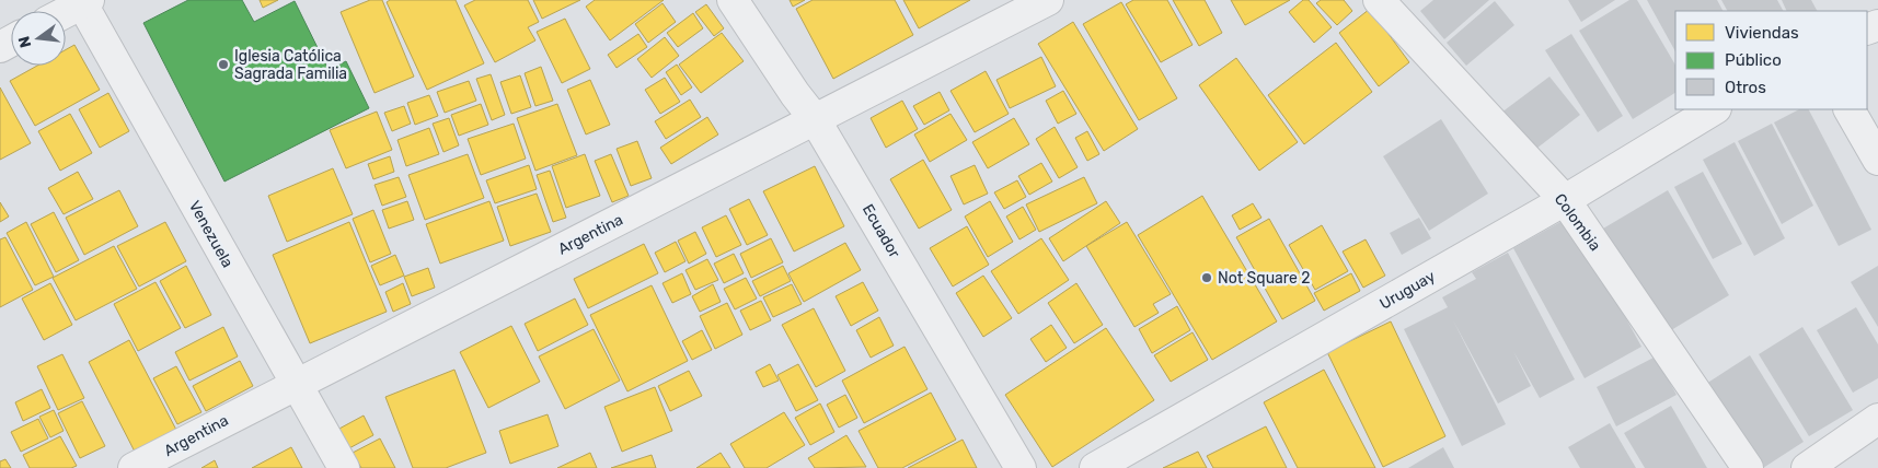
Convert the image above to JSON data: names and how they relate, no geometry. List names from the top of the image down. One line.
{"streets":{"street":["Colombia","Ecuador","Venezuela","Argentina","Uruguay"]},"crossings":[["Colombia","Uruguay"],["Ecuador","Argentina"],["Venezuela","Argentina"]],"places":["Iglesia Católica Sagrada Familia","Not Square 2"],"legend":["Viviendas","Público","Otros"],"north":"left"}
